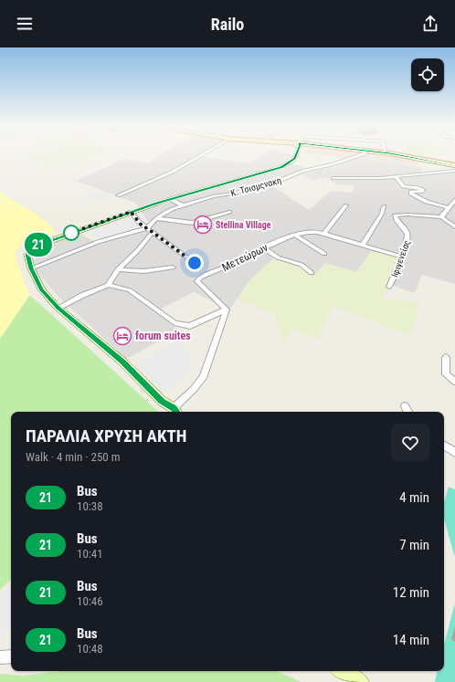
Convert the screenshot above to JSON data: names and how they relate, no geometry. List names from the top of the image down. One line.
{"streets":{"street":["Κ. Τσισμςνακη","Μετεώρων","Ιφιγενείας"]},"crossings":[["Μετεώρων","Ιφιγενείας"]],"places":{"hotel":["Stellina Village","forum suites"]},"lines":["bus line 21"],"page":{"header":"Railo","on_map":"21","heading":["ΠΑΡΑΛΙΑ ΧΡΥΣΗ ΑΚΤΗ","Walk · 4 min · 250 m"],"list":[{"mark":"21","name":"Bus","note":"10:38","value":"4 min"},{"mark":"21","name":"Bus","note":"10:41","value":"7 min"},{"mark":"21","name":"Bus","note":"10:46","value":"12 min"},{"mark":"21","name":"Bus","note":"10:48","value":"14 min"}]}}
